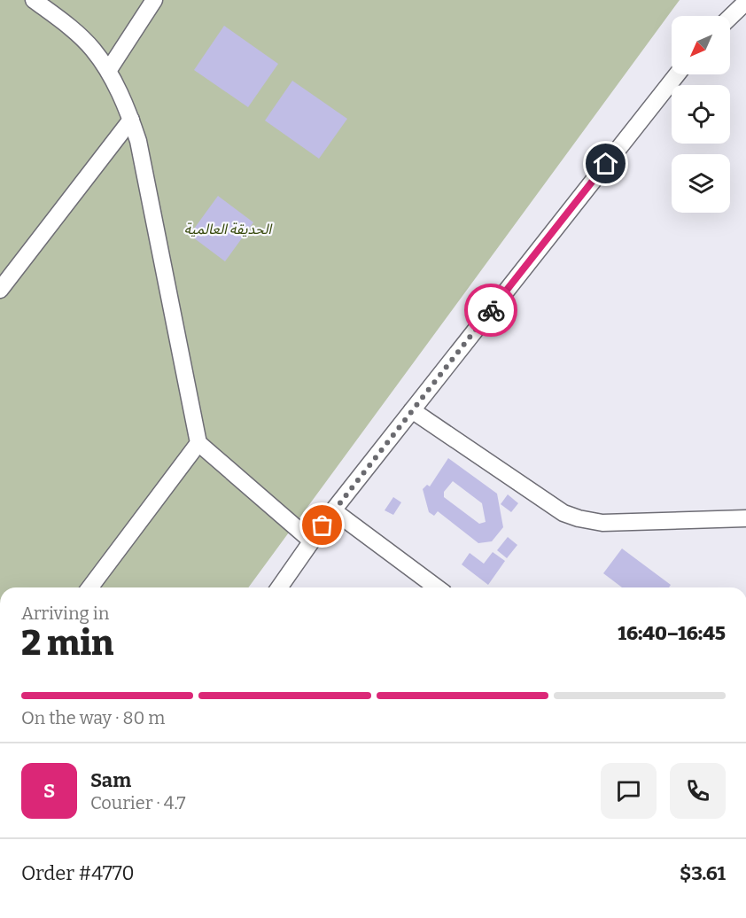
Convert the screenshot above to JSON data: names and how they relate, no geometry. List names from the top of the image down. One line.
{"parks":["الحديقة العالمية"],"north":"bottom left","page":{"heading":["2 min","Arriving in","16:40–16:45"],"panel":["Sam","Courier · 4.7","Order #4770","$3.61"],"bar":"On the way · 80 m","round":"S"}}
